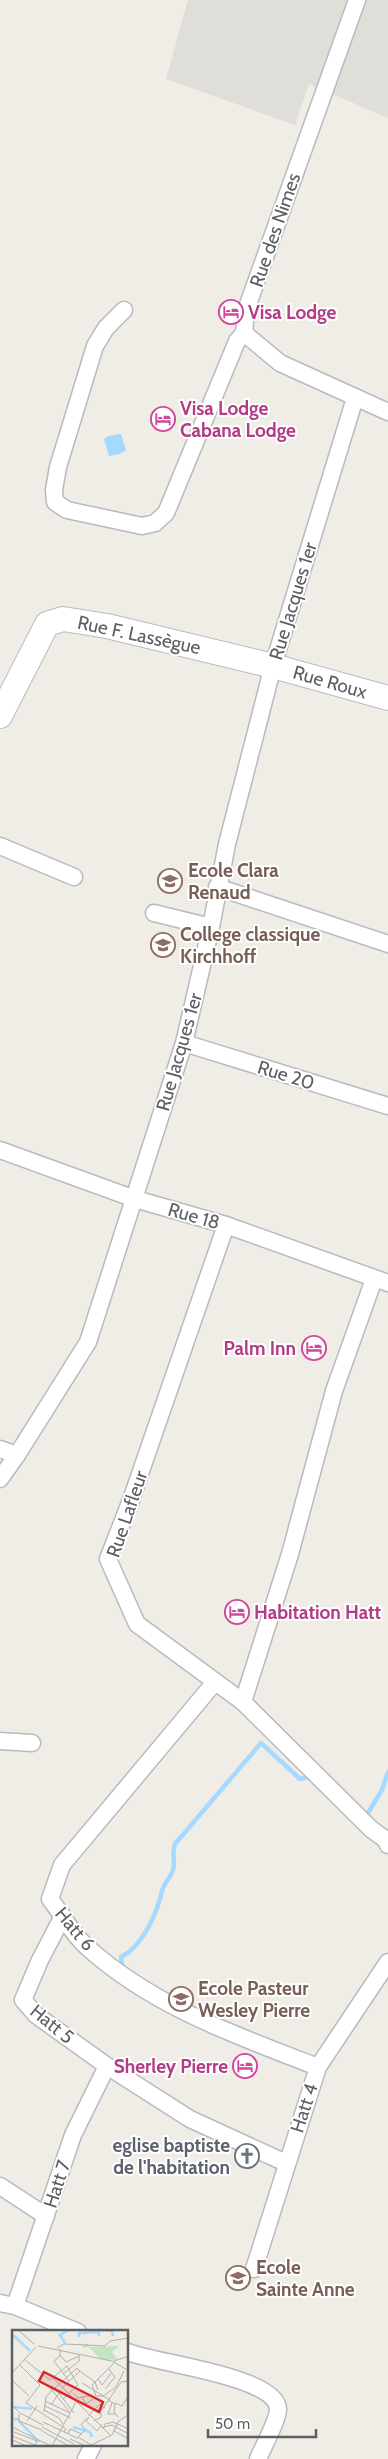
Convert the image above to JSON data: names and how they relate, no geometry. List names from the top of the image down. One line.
{"streets":{"street":["Rue des Nimes","Rue Jacques 1er","Rue F. Lassègue","Rue Roux","Rue 20","Rue 18","Rue Lafleur","Hatt 6","Hatt 5","Hatt 4","Hatt 7"]},"crossings":[["Rue Jacques 1er","Rue F. Lassègue"],["Rue Jacques 1er","Rue Roux"],["Rue Jacques 1er","Rue 20"],["Rue Jacques 1er","Rue 18"],["Rue F. Lassègue","Rue Roux"],["Rue 18","Rue Lafleur"],["Rue Lafleur","Hatt 6"],["Hatt 6","Hatt 5"],["Hatt 6","Hatt 4"],["Hatt 5","Hatt 7"]],"places":{"hotel":["Visa Lodge","Visa Lodge Cabana Lodge","Palm Inn","Habitation Hatt","Sherley Pierre"],"school or university":["Ecole Clara Renaud","College classique Kirchhoff","Ecole Pasteur Wesley Pierre","Ecole Sainte Anne"],"church":["eglise baptiste de l'habitation"]},"scale_bar":"50 m"}
